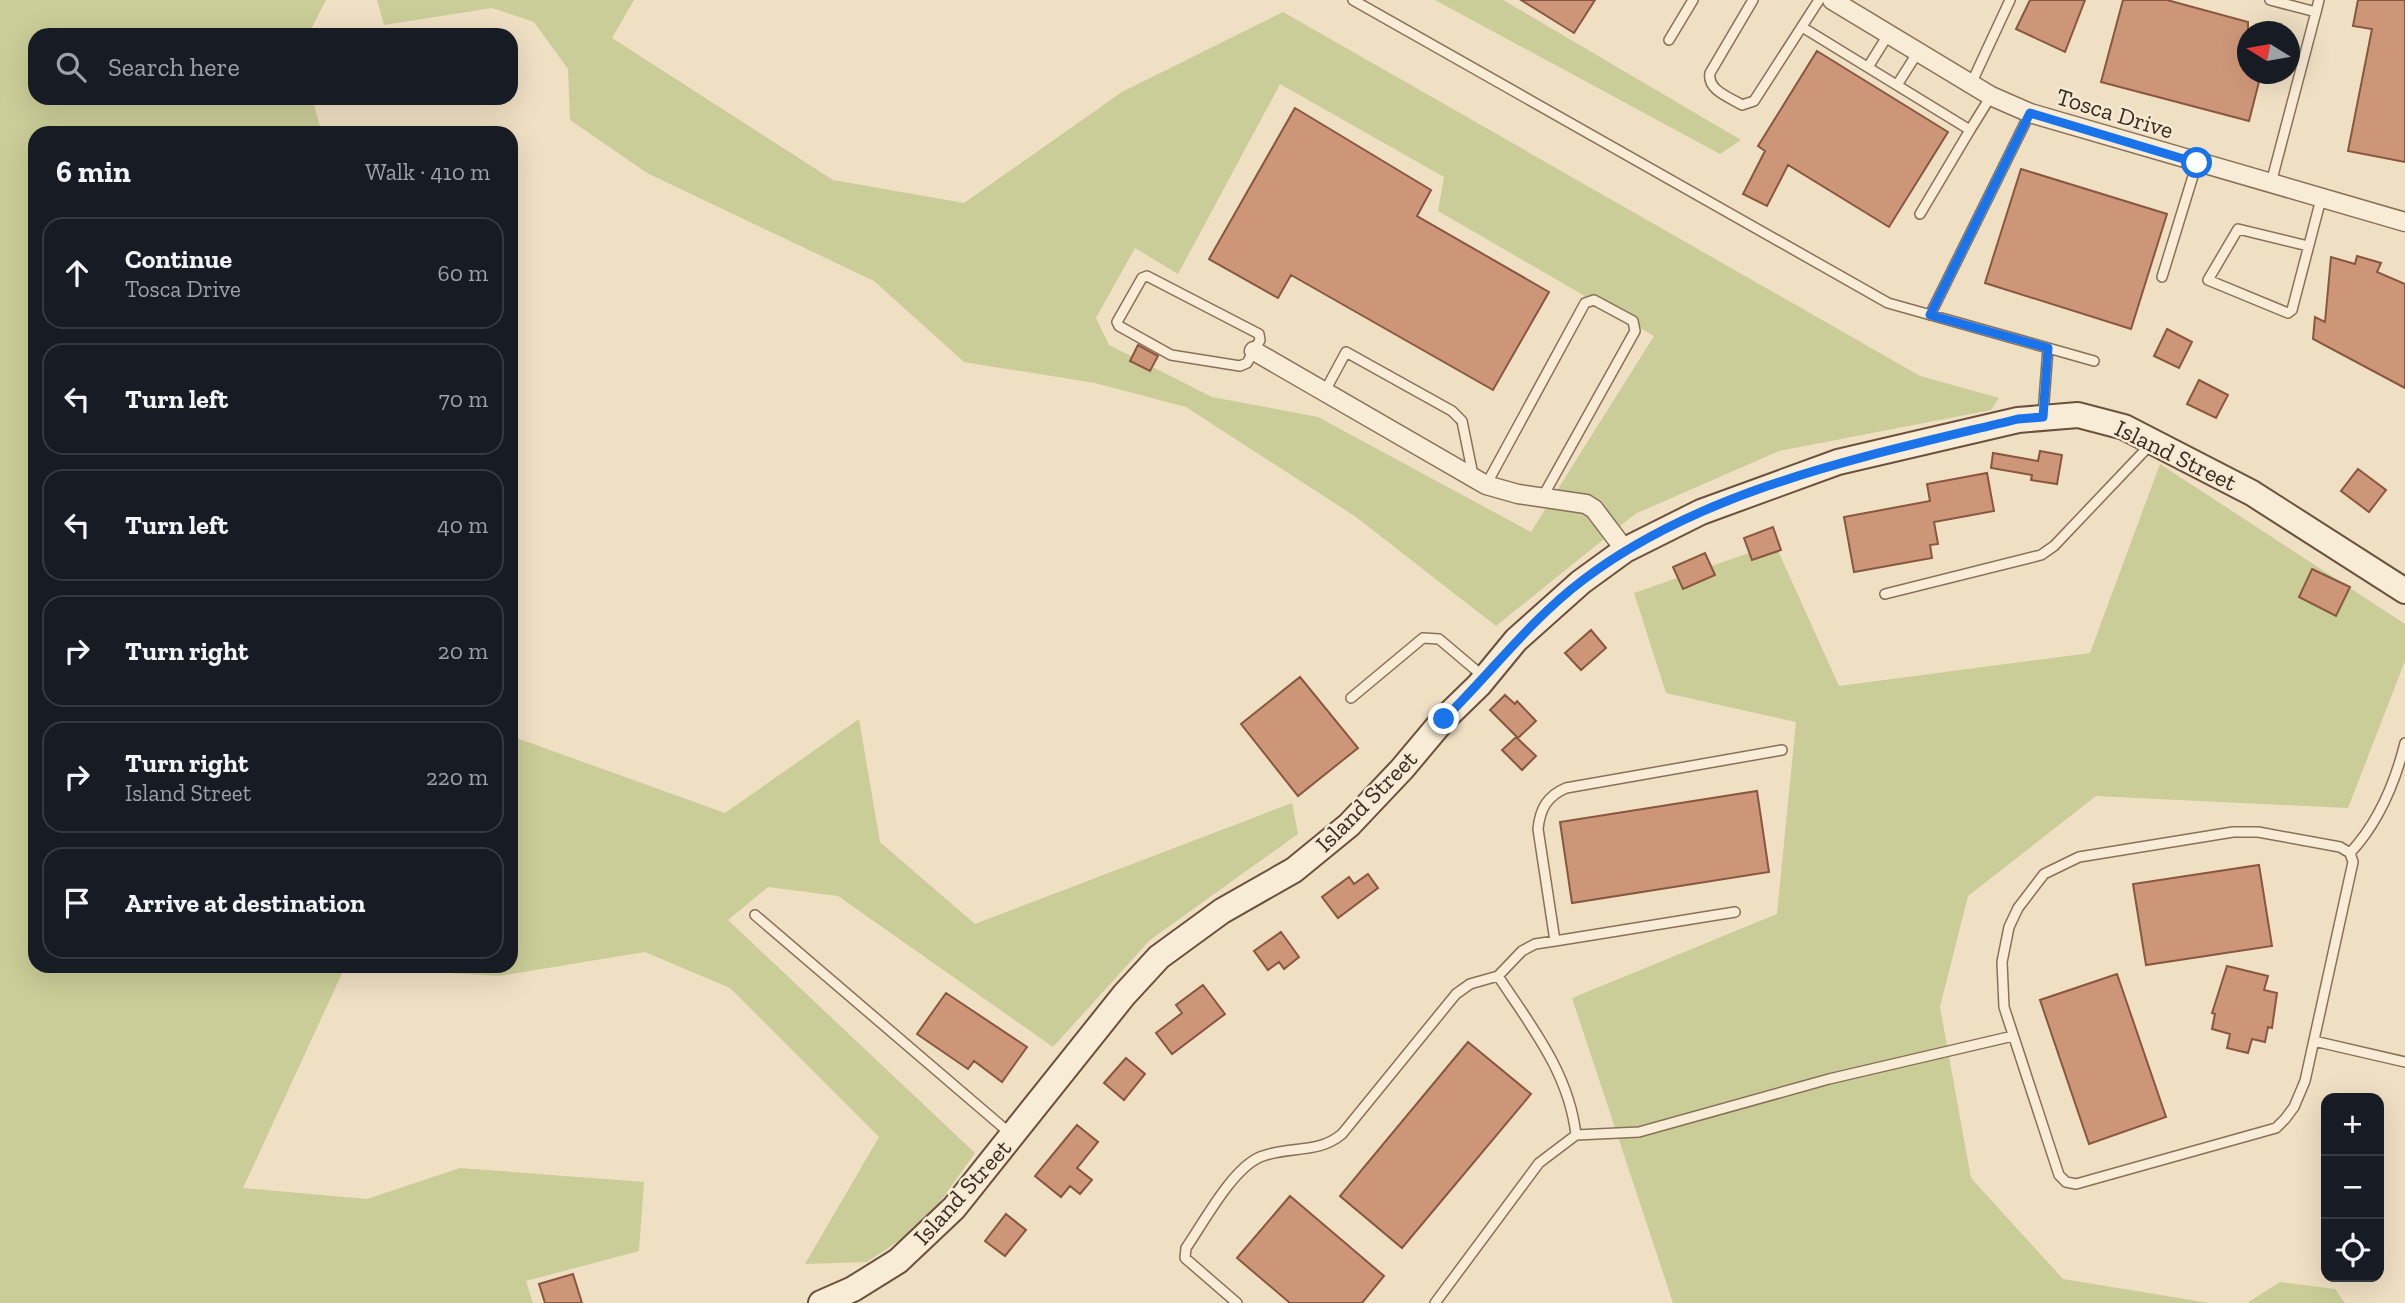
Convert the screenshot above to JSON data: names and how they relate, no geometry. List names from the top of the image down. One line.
{"streets":{"street":["Tosca Drive","Island Street"]},"north":"left","page":{"search":"Search here","heading":["6 min","Walk · 410 m"],"list":[["Continue","Tosca Drive","60 m"],["Turn left","70 m"],["Turn left","40 m"],["Turn right","20 m"],["Turn right","Island Street","220 m"],"Arrive at destination"],"map_buttons":["+","−"]}}
